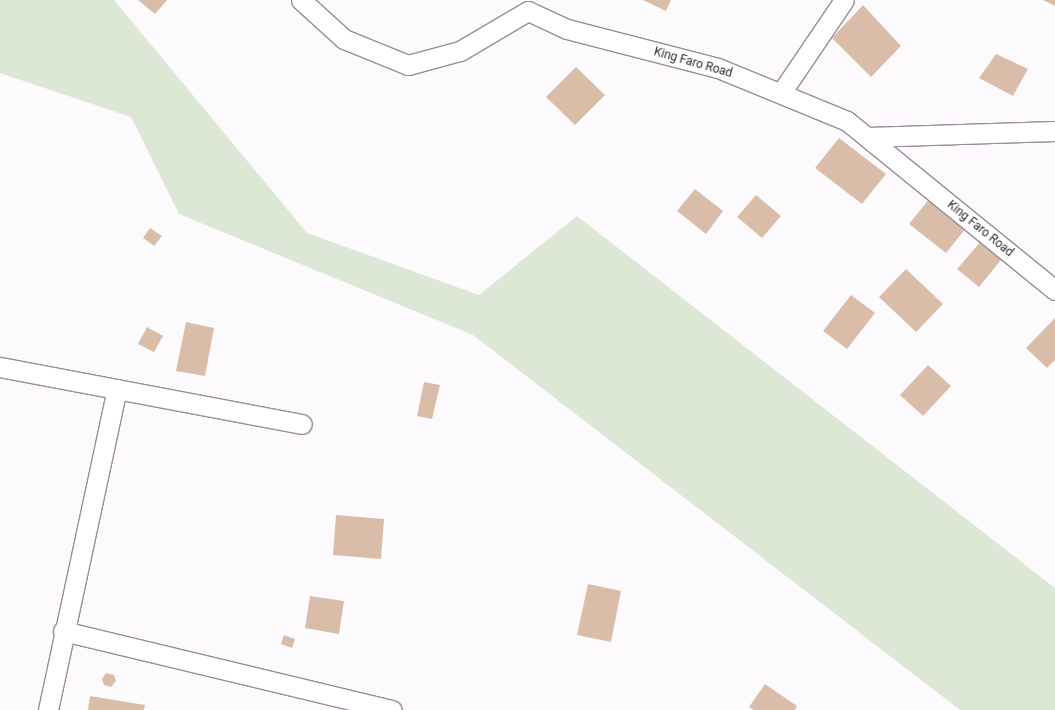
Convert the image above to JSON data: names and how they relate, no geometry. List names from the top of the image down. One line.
{"streets":{"street":["King Faro Road"]}}
